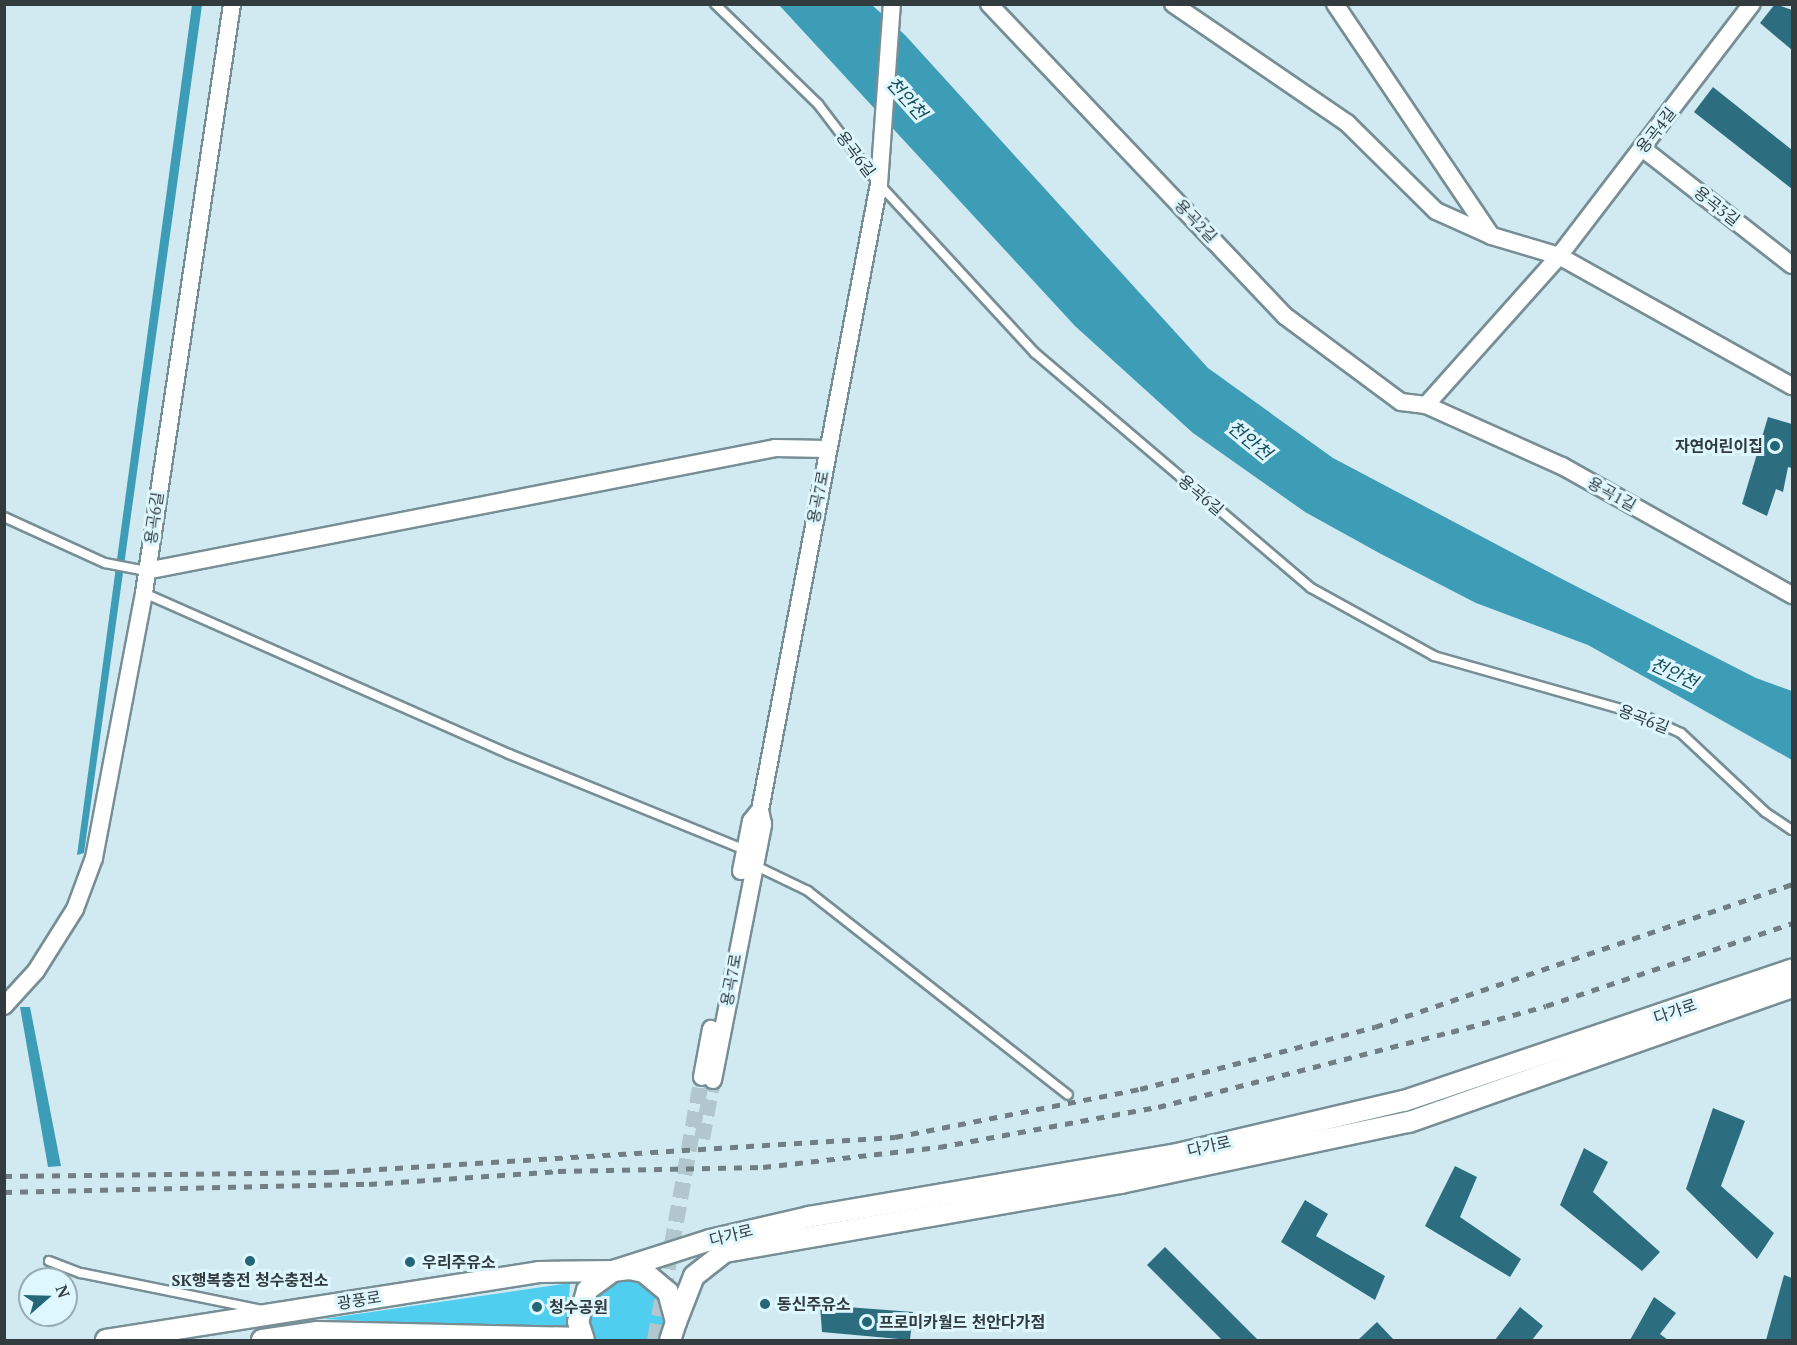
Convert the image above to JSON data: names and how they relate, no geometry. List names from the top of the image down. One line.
{"streets":{"street":["용곡4길","용곡6길","용곡3길","용곡2길","용곡1길","용곡7로","다가로","광풍로"]},"crossings":[["용곡4길","용곡3길"],["용곡4길","용곡2길"],["용곡4길","용곡1길"],["용곡6길","용곡7로"],["용곡2길","용곡1길"],["다가로","광풍로"]],"water":["천안천"],"places":["자연어린이집","SK행복충전 청수충전소","우리주유소","동신주유소","청수공원","프로미카월드 천안다가점"],"north":"right"}
